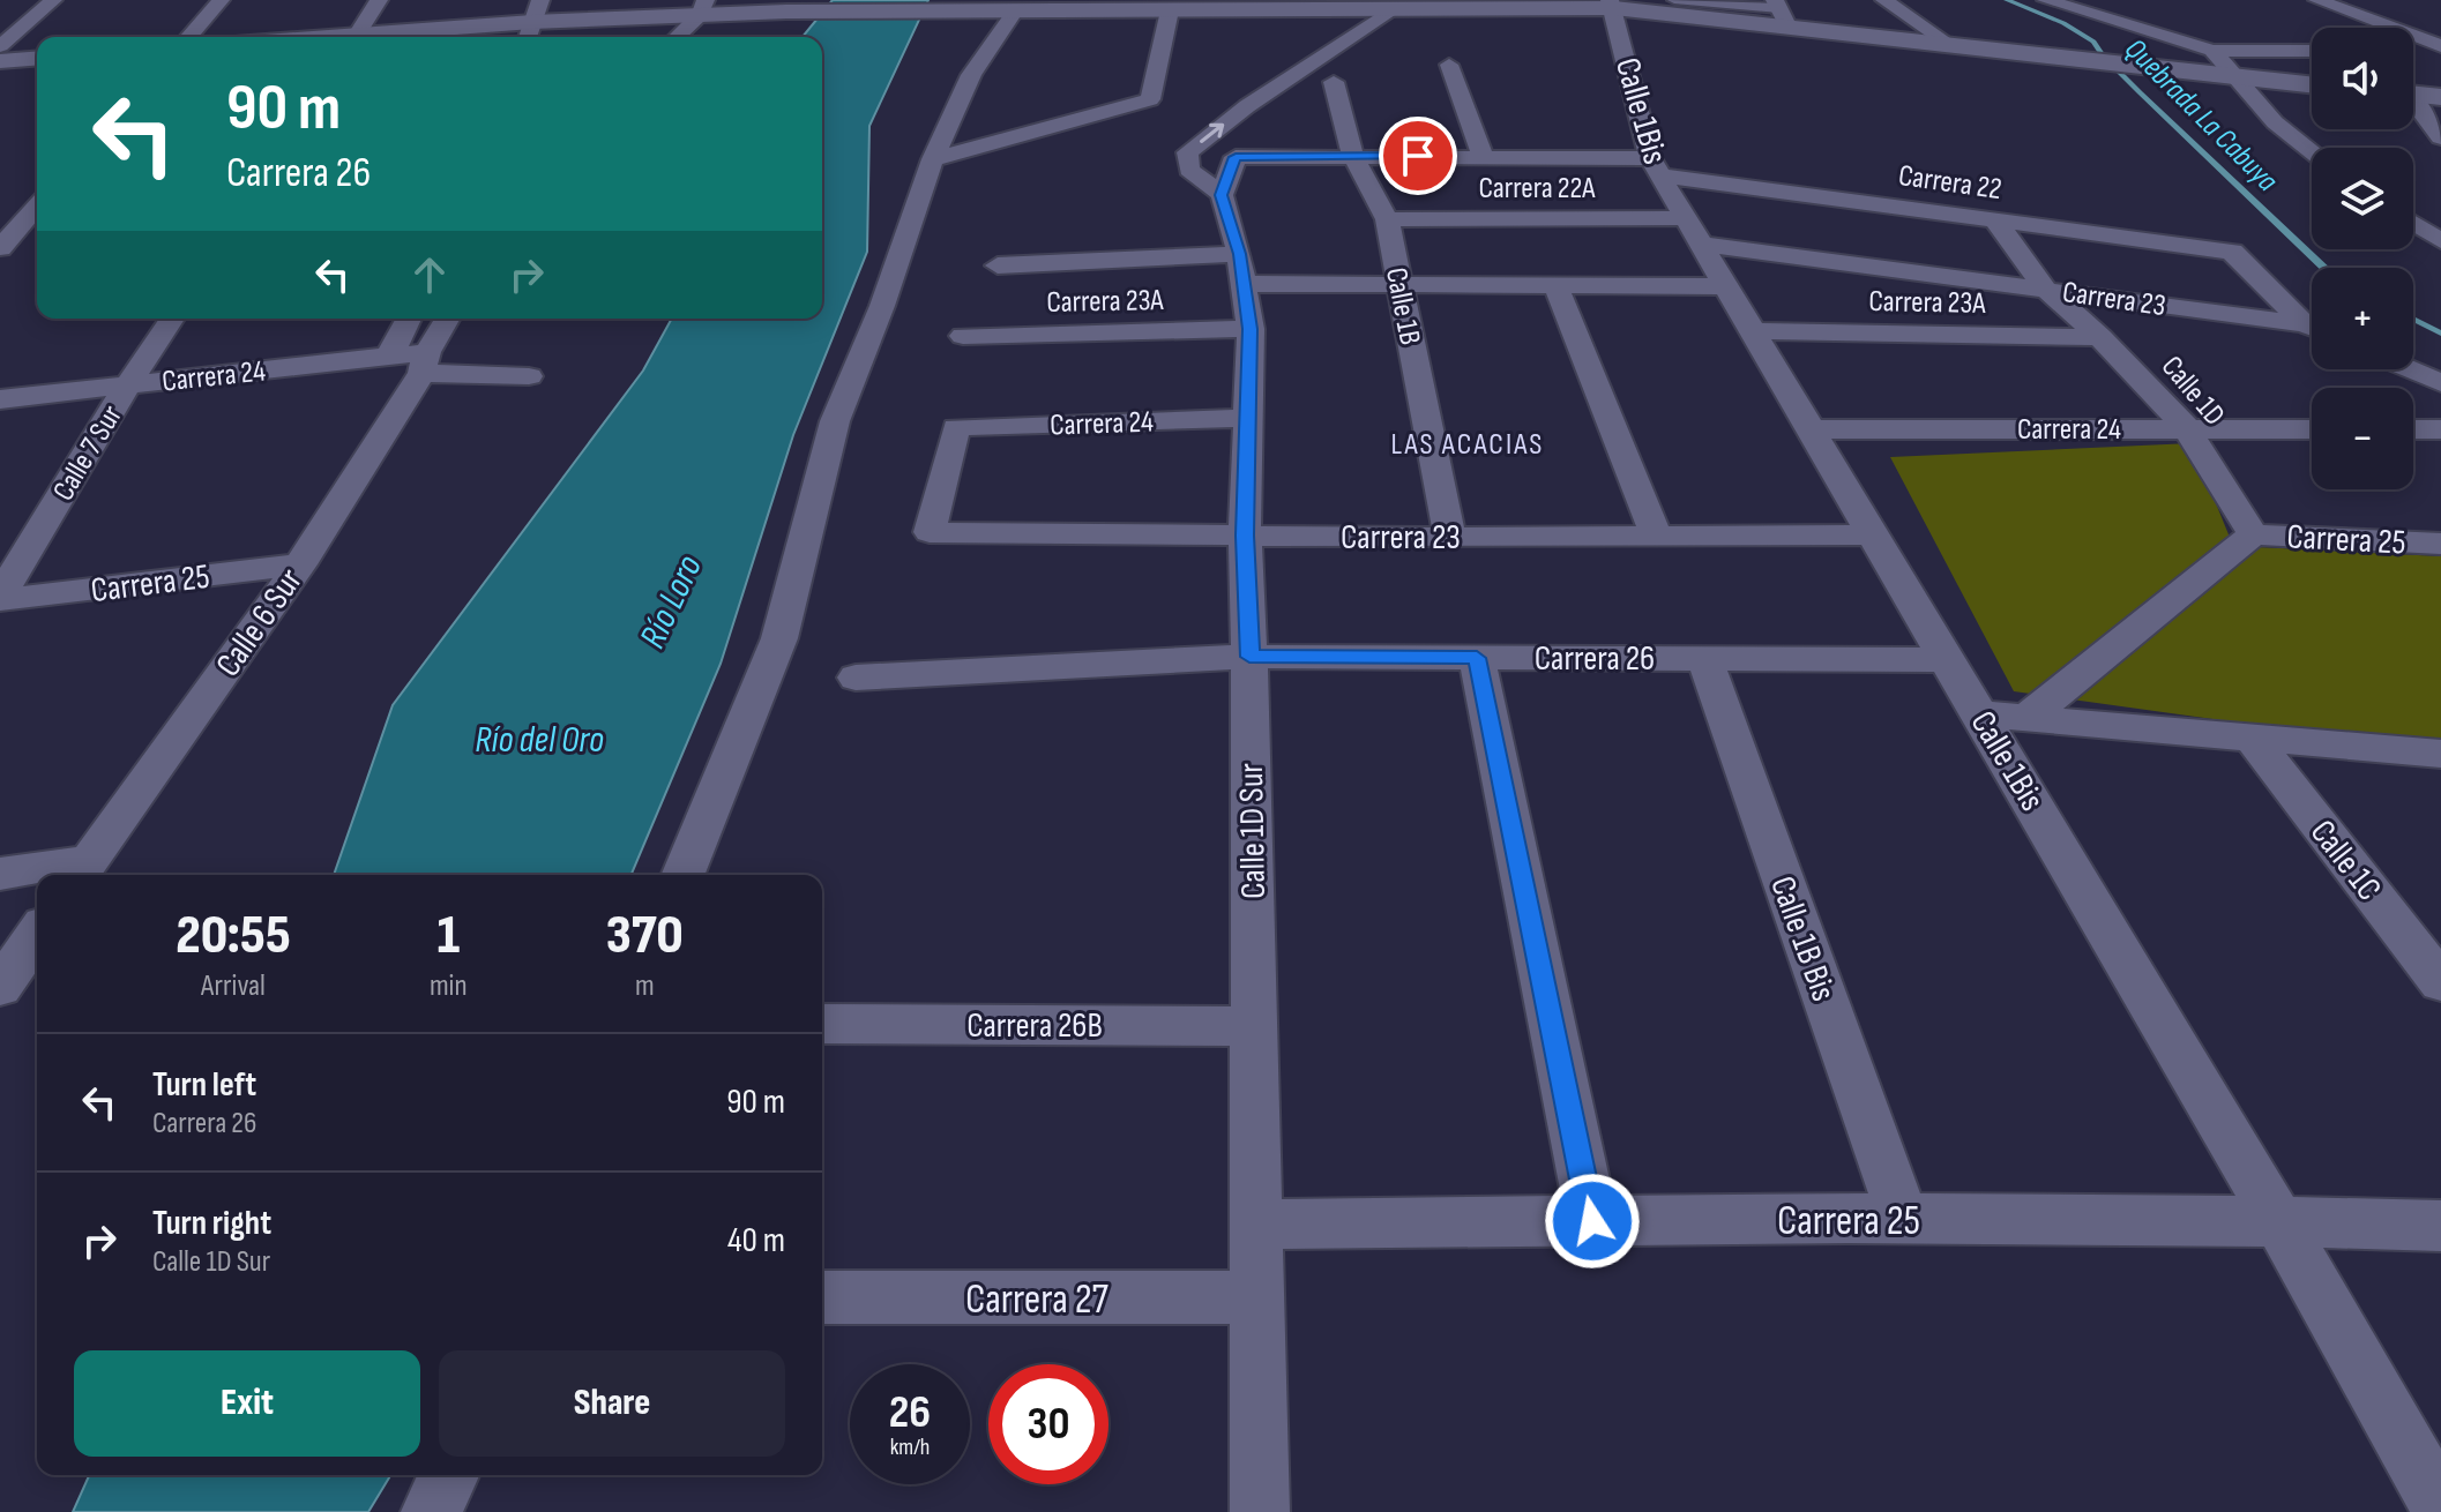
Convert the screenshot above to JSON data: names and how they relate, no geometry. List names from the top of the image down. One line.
{"streets":{"street":["Calle 1Bis","Carrera 22","Carrera 22A","Carrera 23","Carrera 23A","Calle 1B","Carrera 24","Calle 1D","Calle 7 Sur","Carrera 25","Calle 6 Sur","Carrera 26","Calle 1D Sur","Calle 1C","Calle 1B Bis","Carrera 26B","Carrera 27"]},"crossings":[["Calle 1Bis","Carrera 22"],["Calle 1Bis","Carrera 22A"],["Calle 1Bis","Carrera 23"],["Calle 1Bis","Carrera 23A"],["Calle 1Bis","Carrera 24"],["Calle 1Bis","Carrera 25"],["Calle 1Bis","Carrera 26"],["Carrera 22","Calle 1B"],["Carrera 22","Calle 1D"],["Carrera 22","Calle 1D Sur"],["Carrera 22A","Carrera 23"],["Carrera 22A","Calle 1B"],["Carrera 23","Calle 1B"],["Carrera 23","Carrera 24"],["Carrera 23","Calle 1D"],["Carrera 23","Calle 1D Sur"],["Carrera 23A","Calle 1D"],["Carrera 23A","Calle 1D Sur"],["Carrera 24","Calle 1D"],["Carrera 24","Calle 7 Sur"],["Carrera 24","Calle 6 Sur"],["Carrera 24","Calle 1D Sur"],["Calle 1D","Carrera 25"],["Calle 7 Sur","Carrera 25"],["Carrera 25","Calle 6 Sur"],["Carrera 25","Calle 1D Sur"],["Carrera 25","Calle 1B Bis"],["Carrera 26","Calle 1D Sur"],["Carrera 26","Calle 1B Bis"],["Calle 1D Sur","Carrera 26B"],["Calle 1D Sur","Carrera 27"]],"districts":["LAS ACACIAS"],"water":["Quebrada La Cabuya","Río Loro","Río del Oro"],"page":{"map_buttons":["+","−"],"turn":["90 m","Carrera 26"],"eta":["20:55","Arrival","1","min","370","m"],"list":[{"name":"Turn left","note":"Carrera 26","value":"90 m"},{"name":"Turn right","note":"Calle 1D Sur","value":"40 m"}],"buttons":["Exit","Share"],"speed":"26 km/h","limit":"30"}}
